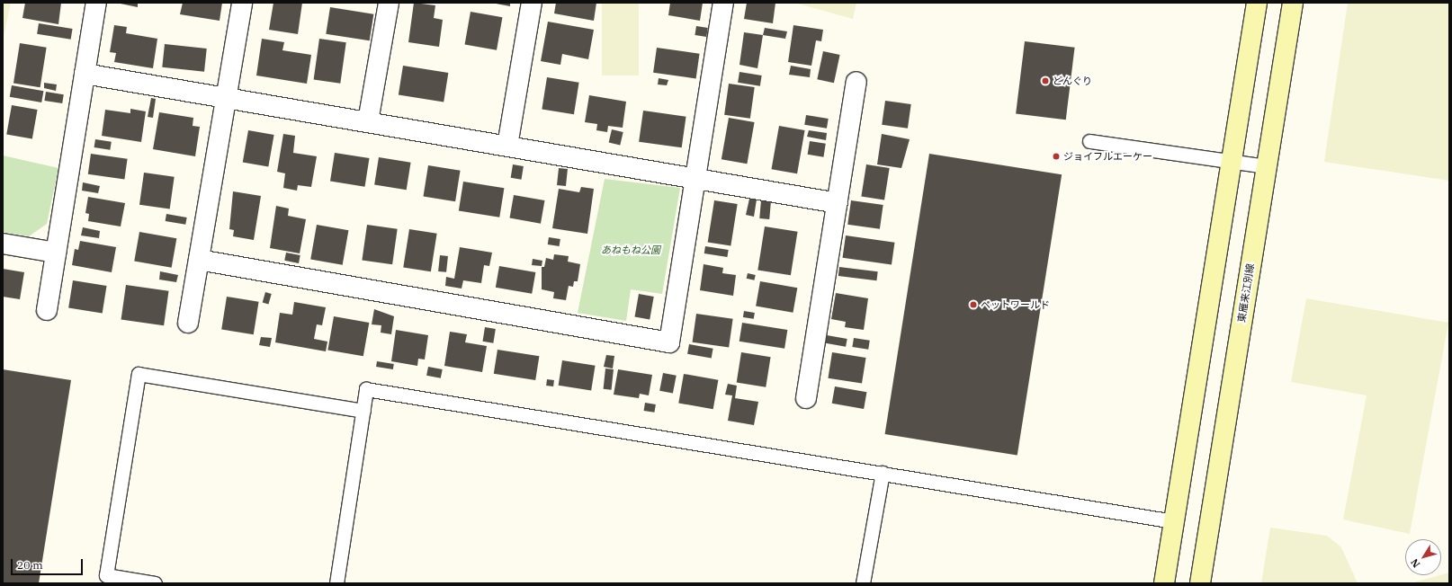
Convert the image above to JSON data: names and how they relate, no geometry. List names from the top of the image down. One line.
{"streets":{"main road":["東雁来江別線"]},"parks":["あねもね公園"],"places":["どんぐり","ジョイフルエーケー","ペットワールド"],"scale_bar":"20 m","north":"bottom left"}
